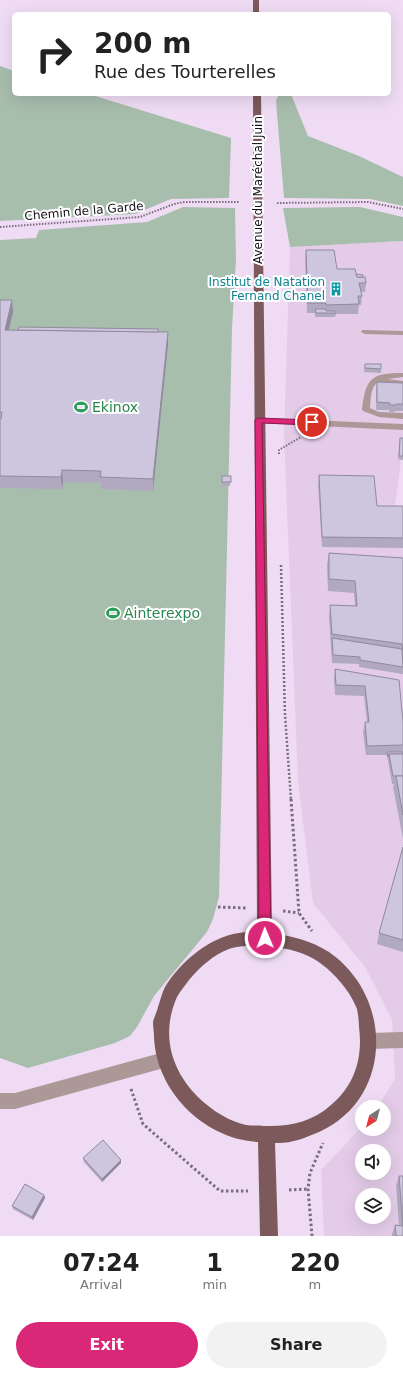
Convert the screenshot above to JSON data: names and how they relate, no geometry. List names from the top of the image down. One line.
{"streets":{"main road":["Avenue du Maréchal Juin"],"path":["Chemin de la Garde"]},"places":{"building":["Institut de Natation Fernand Chanel"],"sports":["Ekinox","Ainterexpo"]},"north":"bottom left","page":{"turn":["200 m","Rue des Tourterelles"],"eta":["07:24","Arrival","1","min","220","m"],"buttons":["Exit","Share"]}}
